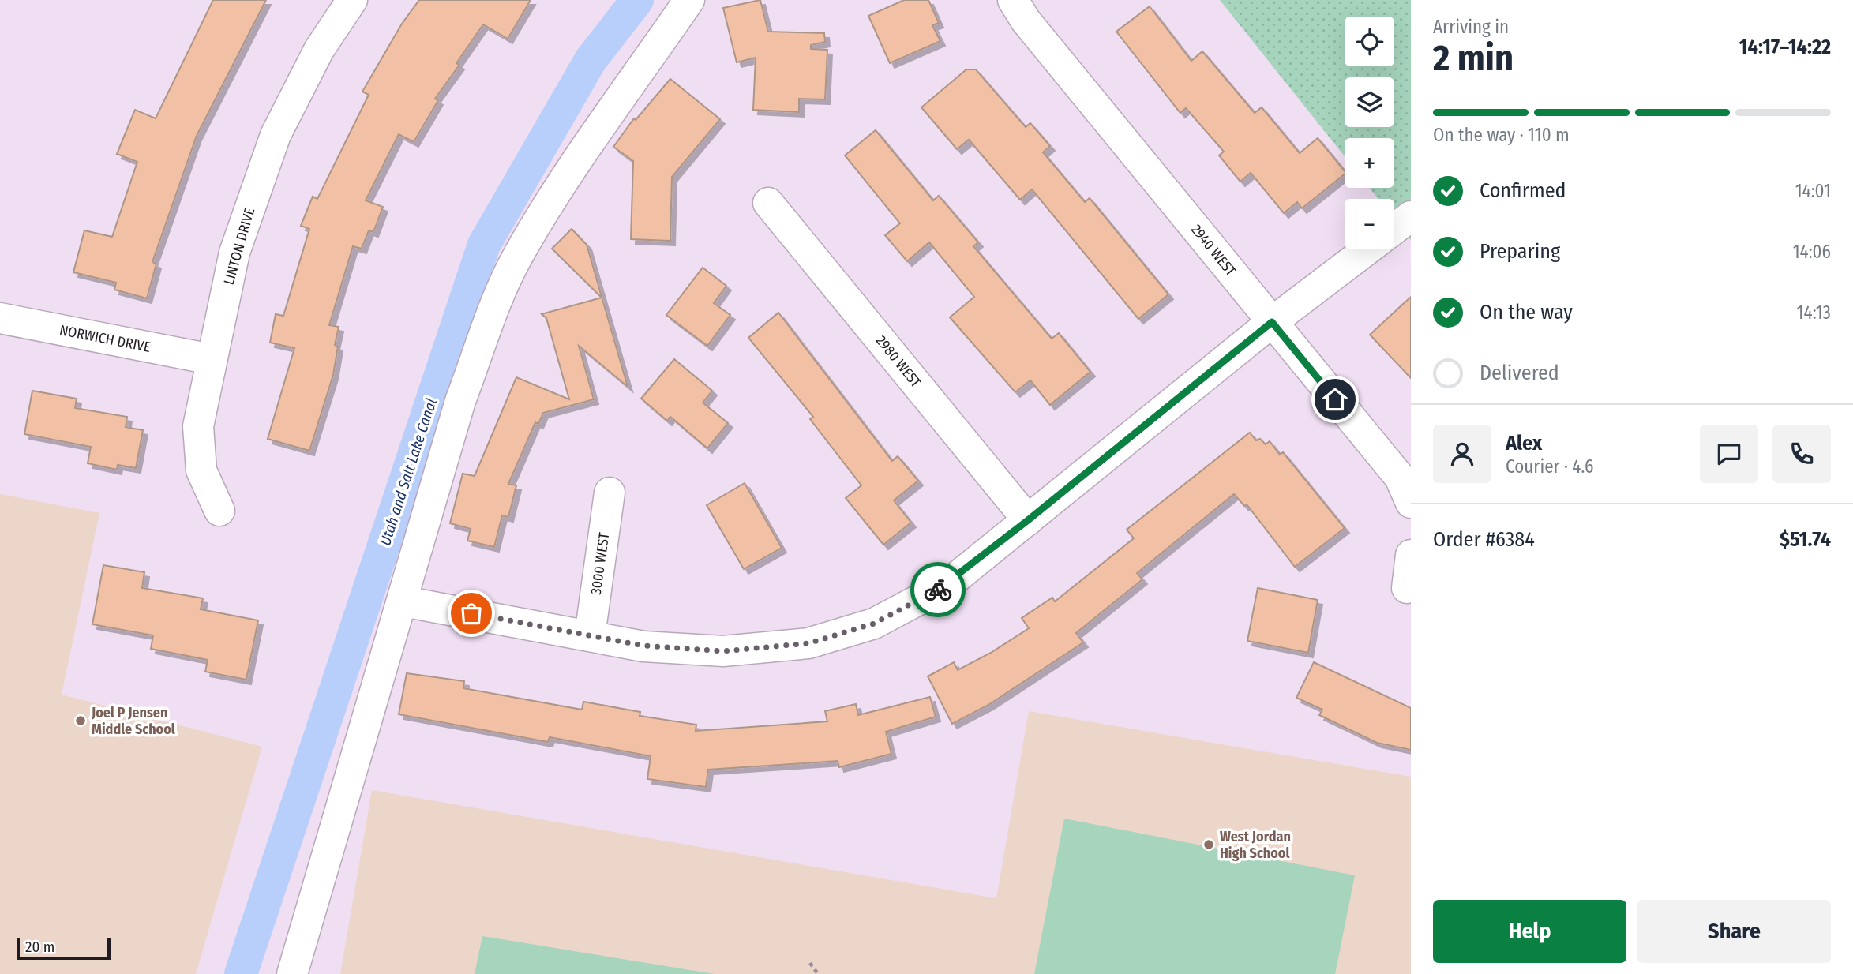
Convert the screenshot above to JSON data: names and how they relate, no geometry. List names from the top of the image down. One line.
{"streets":{"street":["LINTON DRIVE","2940 WEST","NORWICH DRIVE","2980 WEST","3000 WEST"]},"crossings":[["LINTON DRIVE","NORWICH DRIVE"]],"water":["Utah and Salt Lake Canal"],"places":["Joel P Jensen Middle School","West Jordan High School"],"scale_bar":"20 m","page":{"heading":["2 min","Arriving in","14:17–14:22"],"panel":["Alex","Courier · 4.6","Order #6384","$51.74"],"map_buttons":["+","−"],"bar":"On the way · 110 m","list":[["Confirmed","14:01"],["Preparing","14:06"],["On the way","14:13"],"Delivered"],"buttons":["Help","Share"],"scale":"20 m"}}
